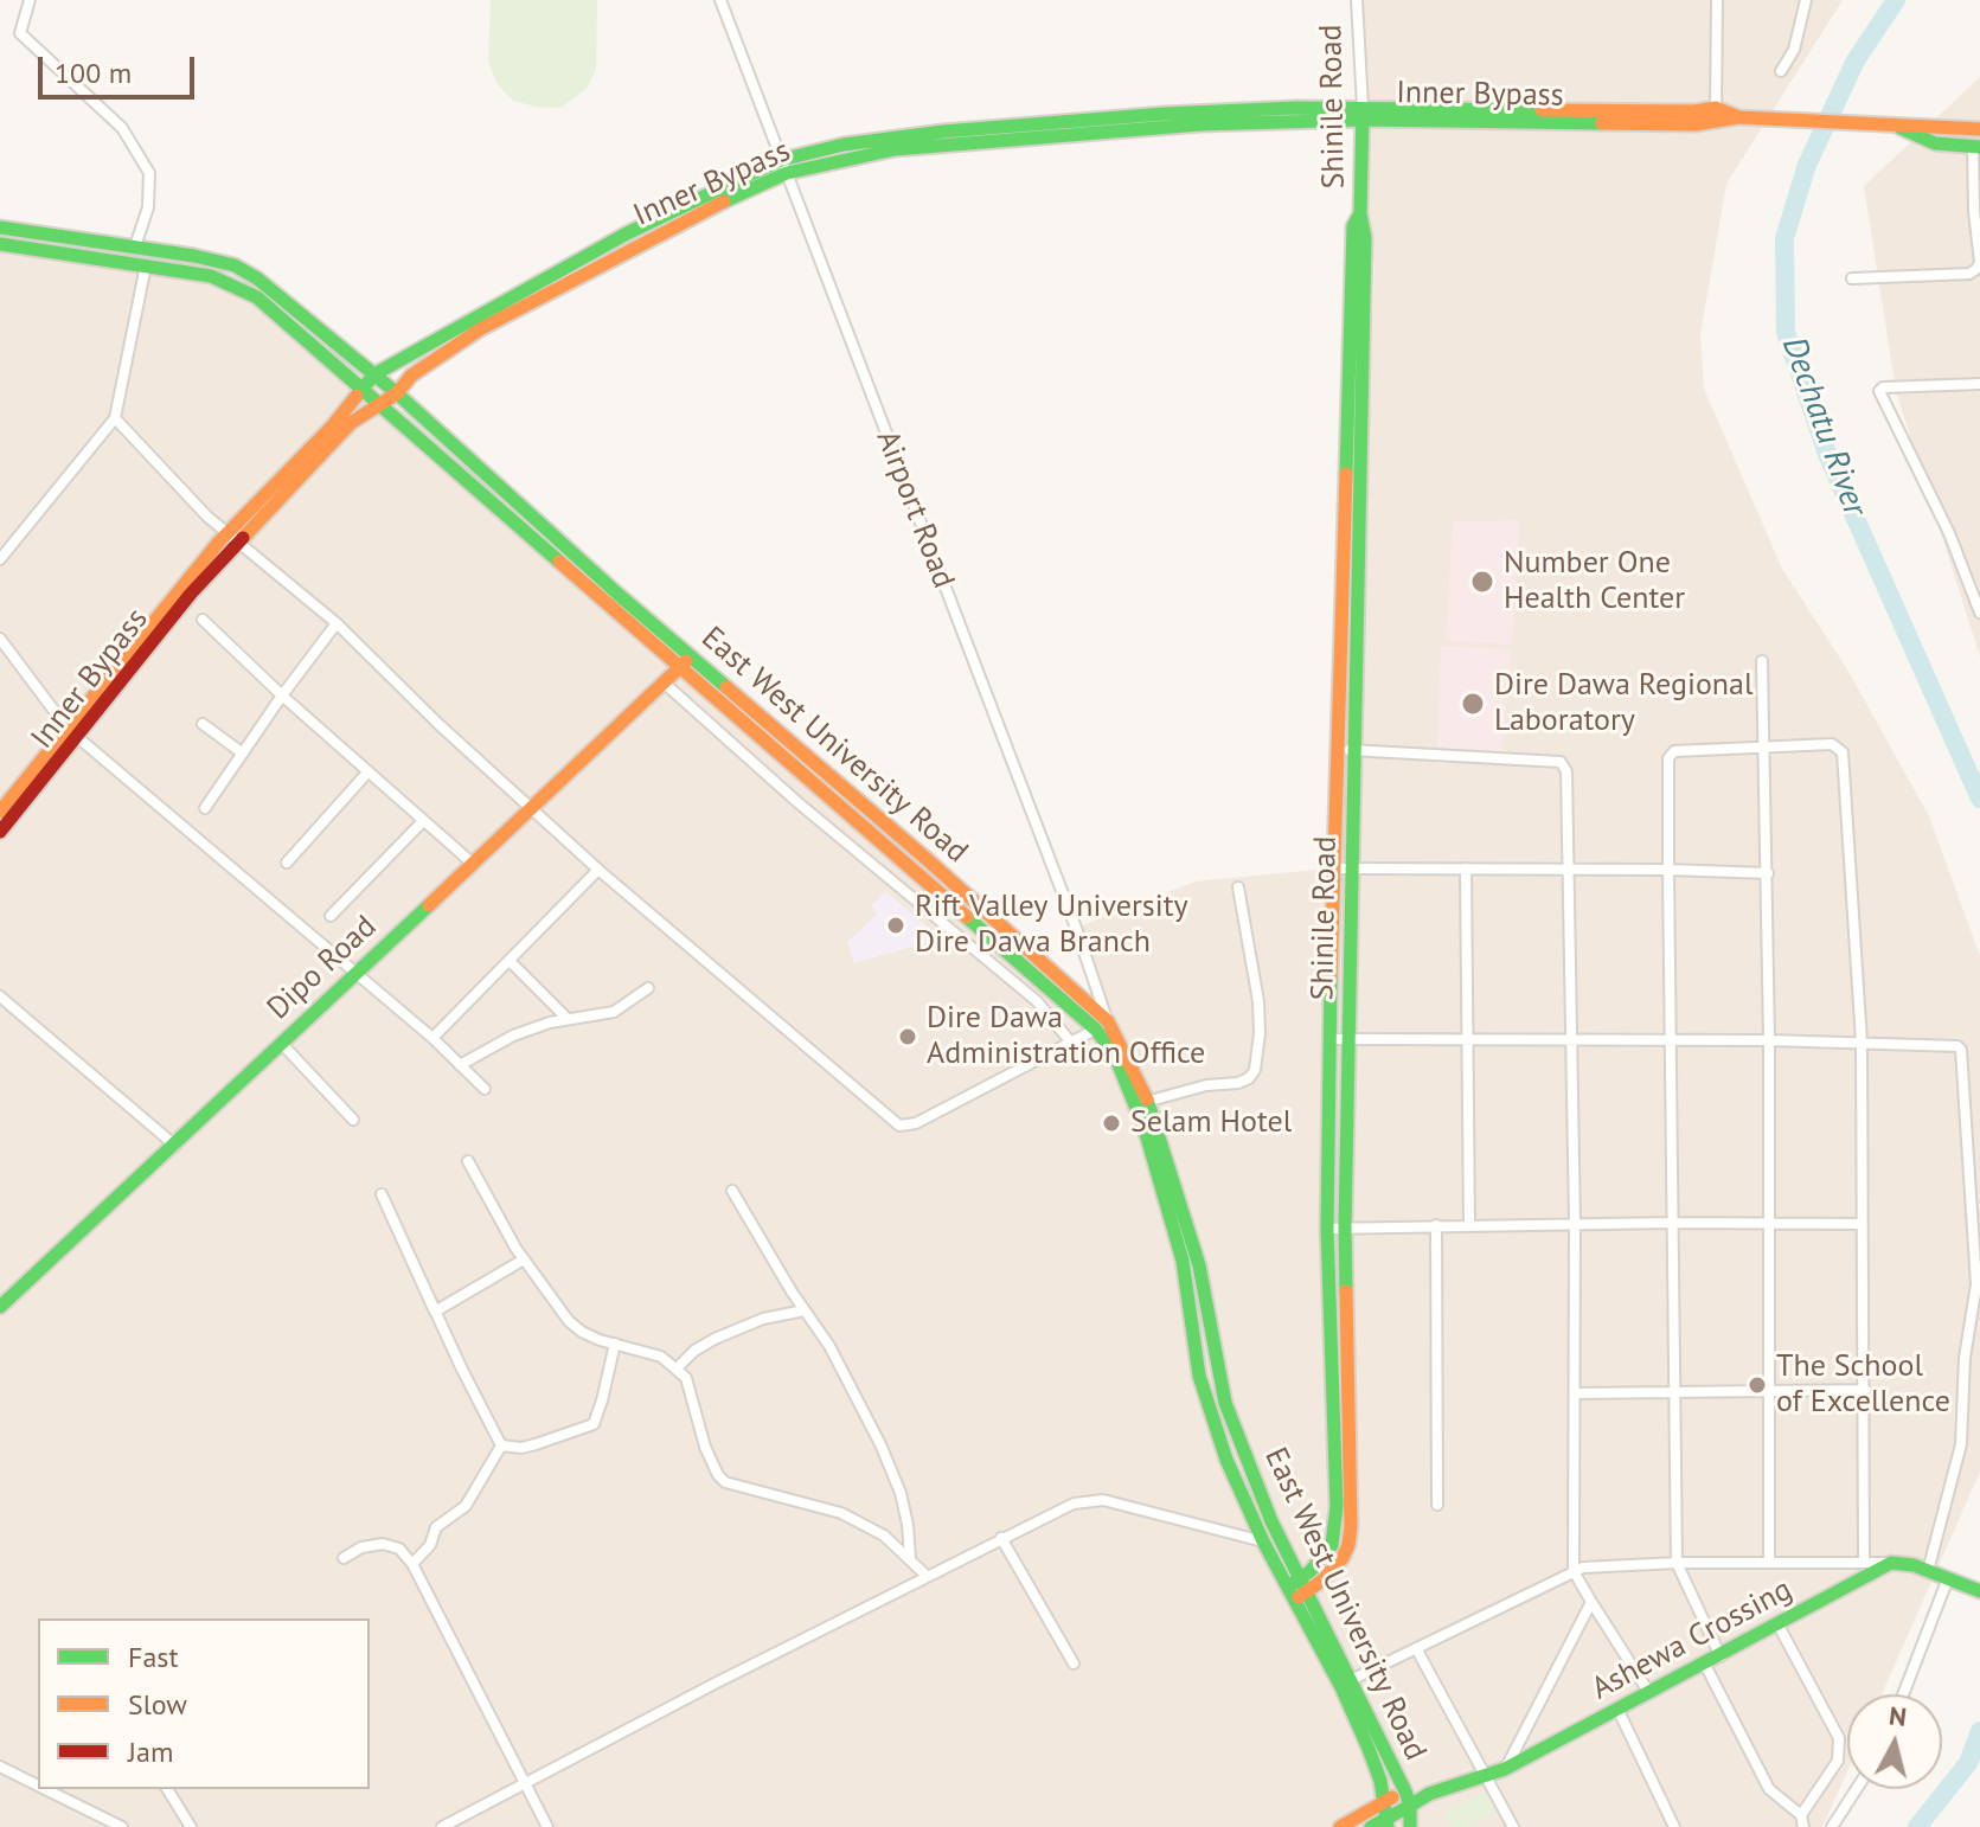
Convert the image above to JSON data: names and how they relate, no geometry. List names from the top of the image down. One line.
{"streets":{"main road":["Inner Bypass","Shinile Road","East West University Road","Dipo Road","Ashewa Crossing"],"street":["Airport Road"]},"crossings":[["Inner Bypass","Shinile Road"],["Inner Bypass","Airport Road"],["Inner Bypass","East West University Road"],["Shinile Road","East West University Road"],["Airport Road","East West University Road"],["East West University Road","Dipo Road"],["East West University Road","Ashewa Crossing"]],"water":["Dechatu River"],"places":["Number One Health Center","Dire Dawa Regional Laboratory","Rift Valley University Dire Dawa Branch","Dire Dawa Administration Office","Selam Hotel","The School of Excellence"],"legend":["Fast","Slow","Jam"],"scale_bar":"100 m","north":"top"}
